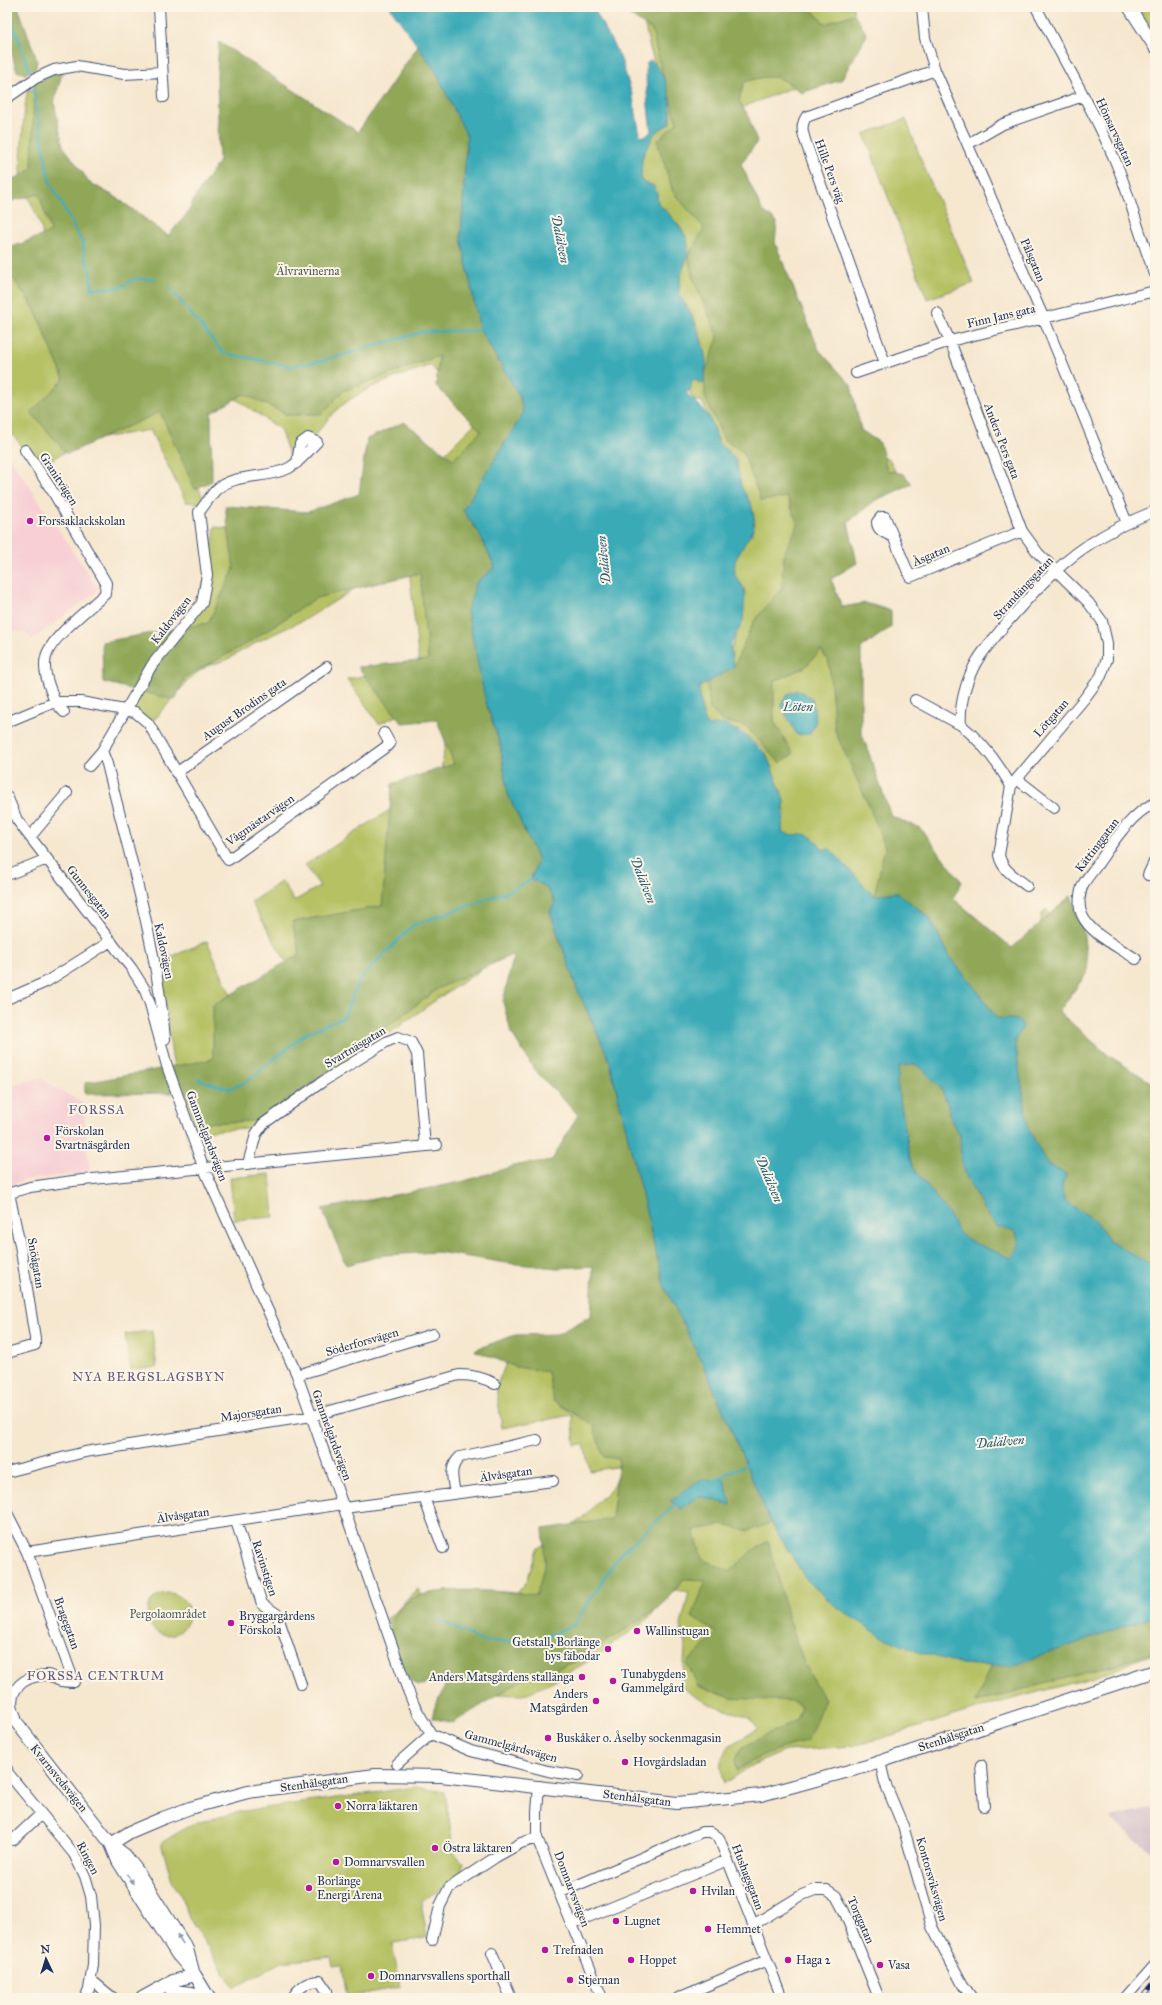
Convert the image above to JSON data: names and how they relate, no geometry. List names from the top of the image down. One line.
{"streets":{"street":["Hönsarvsgatan","Hille Pers väg","Pålsgatan","Finn Jans gata","Anders Pers gata","Granitvägen","Åsgatan","Strandängsgatan","Kaldovägen","August Brodins gata","Lötgatan","Vågmästarvägen","Kättinggatan","Gunnesgatan","Svartnäsgatan","Gammelgårdsvägen","Snöågatan","Söderforsvägen","Majorsgatan","Älvåsgatan","Ravinstigen","Bragegatan","Stenhålsgatan","Kvarnsvedsvägen","Ringen","Hushagsgatan","Kontorsviksvägen","Domnarvsvägen","Torggatan"]},"crossings":[["Hille Pers väg","Pålsgatan"],["Hille Pers väg","Finn Jans gata"],["Pålsgatan","Finn Jans gata"],["Pålsgatan","Strandängsgatan"],["Finn Jans gata","Anders Pers gata"],["Anders Pers gata","Åsgatan"],["Anders Pers gata","Strandängsgatan"],["Anders Pers gata","Lötgatan"],["Strandängsgatan","Lötgatan"],["Kaldovägen","Vågmästarvägen"],["Kaldovägen","Gammelgårdsvägen"],["August Brodins gata","Vågmästarvägen"],["Gunnesgatan","Gammelgårdsvägen"],["Gammelgårdsvägen","Söderforsvägen"],["Gammelgårdsvägen","Majorsgatan"],["Gammelgårdsvägen","Älvåsgatan"],["Älvåsgatan","Ravinstigen"],["Älvåsgatan","Bragegatan"],["Bragegatan","Kvarnsvedsvägen"],["Stenhålsgatan","Kvarnsvedsvägen"],["Stenhålsgatan","Kontorsviksvägen"],["Stenhålsgatan","Domnarvsvägen"],["Hushagsgatan","Domnarvsvägen"],["Hushagsgatan","Torggatan"]],"districts":["FORSSA","NYA BERGSLAGSBYN","FORSSA CENTRUM"],"water":["Dalälven","Löten"],"parks":["Älvravinerna","Pergolaområdet"],"places":["Forssaklackskolan","Förskolan Svartnäsgården","Bryggargårdens Förskola","Wallinstugan","Getstall, Borlänge bys fäbodar","Anders Matsgårdens stallänga","Tunabygdens Gammelgård","Anders Matsgården","Buskåker o. Åselby sockenmagasin","Hovgårdsladan","Norra läktaren","Östra läktaren","Domnarvsvallen","Borlänge Energi Arena","Hvilan","Lugnet","Hemmet","Trefnaden","Hoppet","Haga 2","Vasa","Domnarvsvallens sporthall","Stjernan"],"north":"top"}
